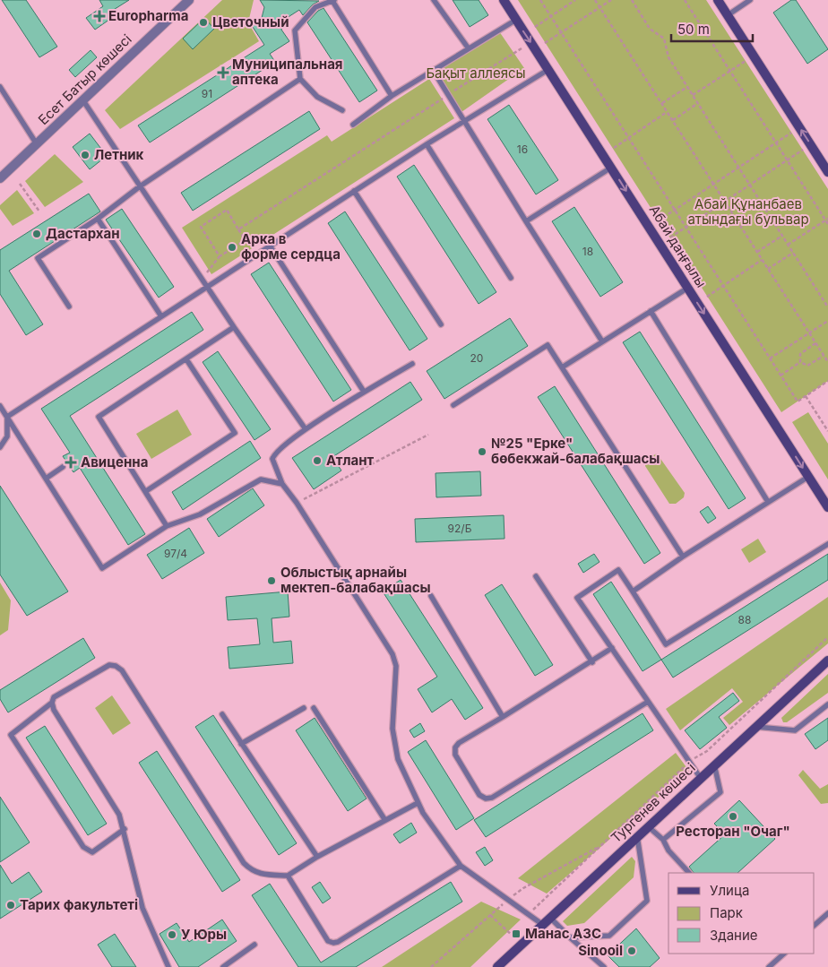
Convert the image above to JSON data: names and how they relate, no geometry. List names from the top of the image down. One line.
{"streets":{"main road":["Абай даңғылы","Тургенев көшесі"],"street":["Есет Батыр көшесі"]},"one_way":["Абай даңғылы"],"parks":["Бақыт аллеясы","Абай Құнанбаев атындағы бульвар"],"places":{"health":["Europharma","Муниципальная аптека","Авиценна"],"other":["Цветочный","Летник","Дастархан","Арка в форме сердца","№25 \"Ерке\" бөбекжай-балабақшасы","Атлант","Облыстық арнайы мектеп-балабақшасы","Ресторан \"Очаг\"","Тарих факультеті","У Юры","Sinooil"],"transit":["Манас АЗС"]},"house_numbers":["91","16","18","20","92/Б","97/4","88"],"legend":["Улица","Парк","Здание"],"scale_bar":"50 m"}
